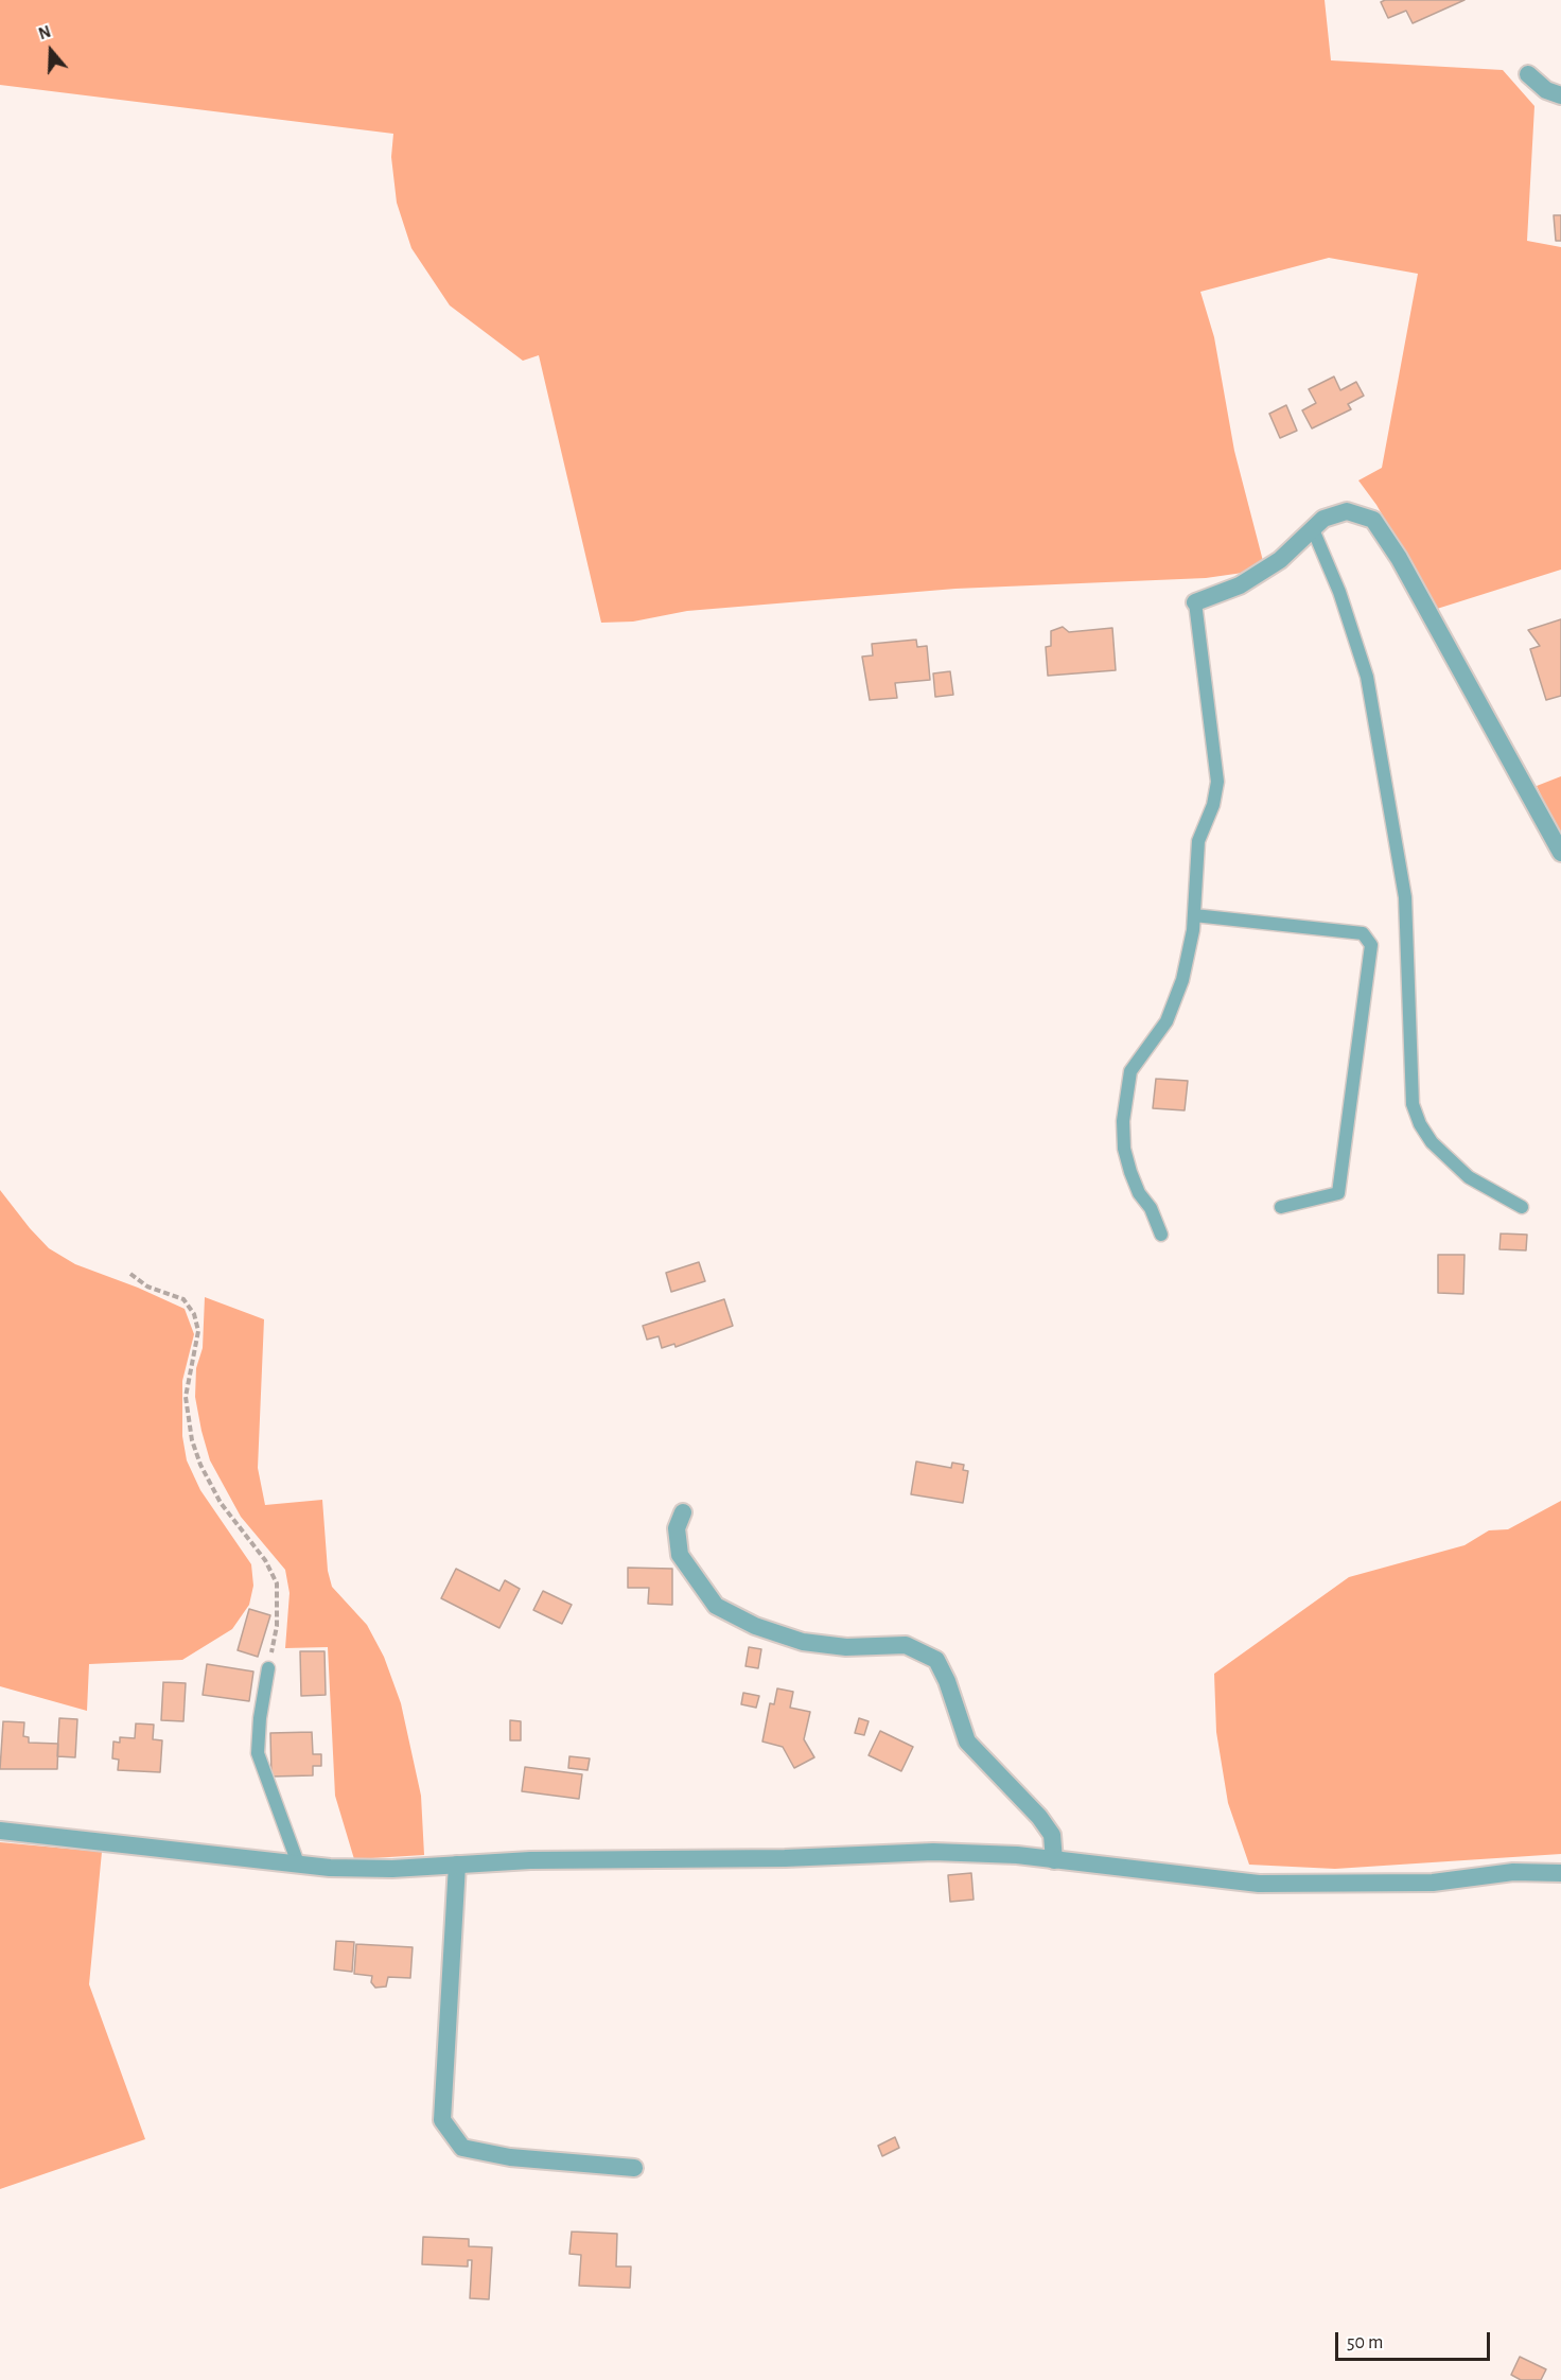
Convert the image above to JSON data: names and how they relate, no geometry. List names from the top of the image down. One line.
{"scale_bar":"50 m","north":"top"}
